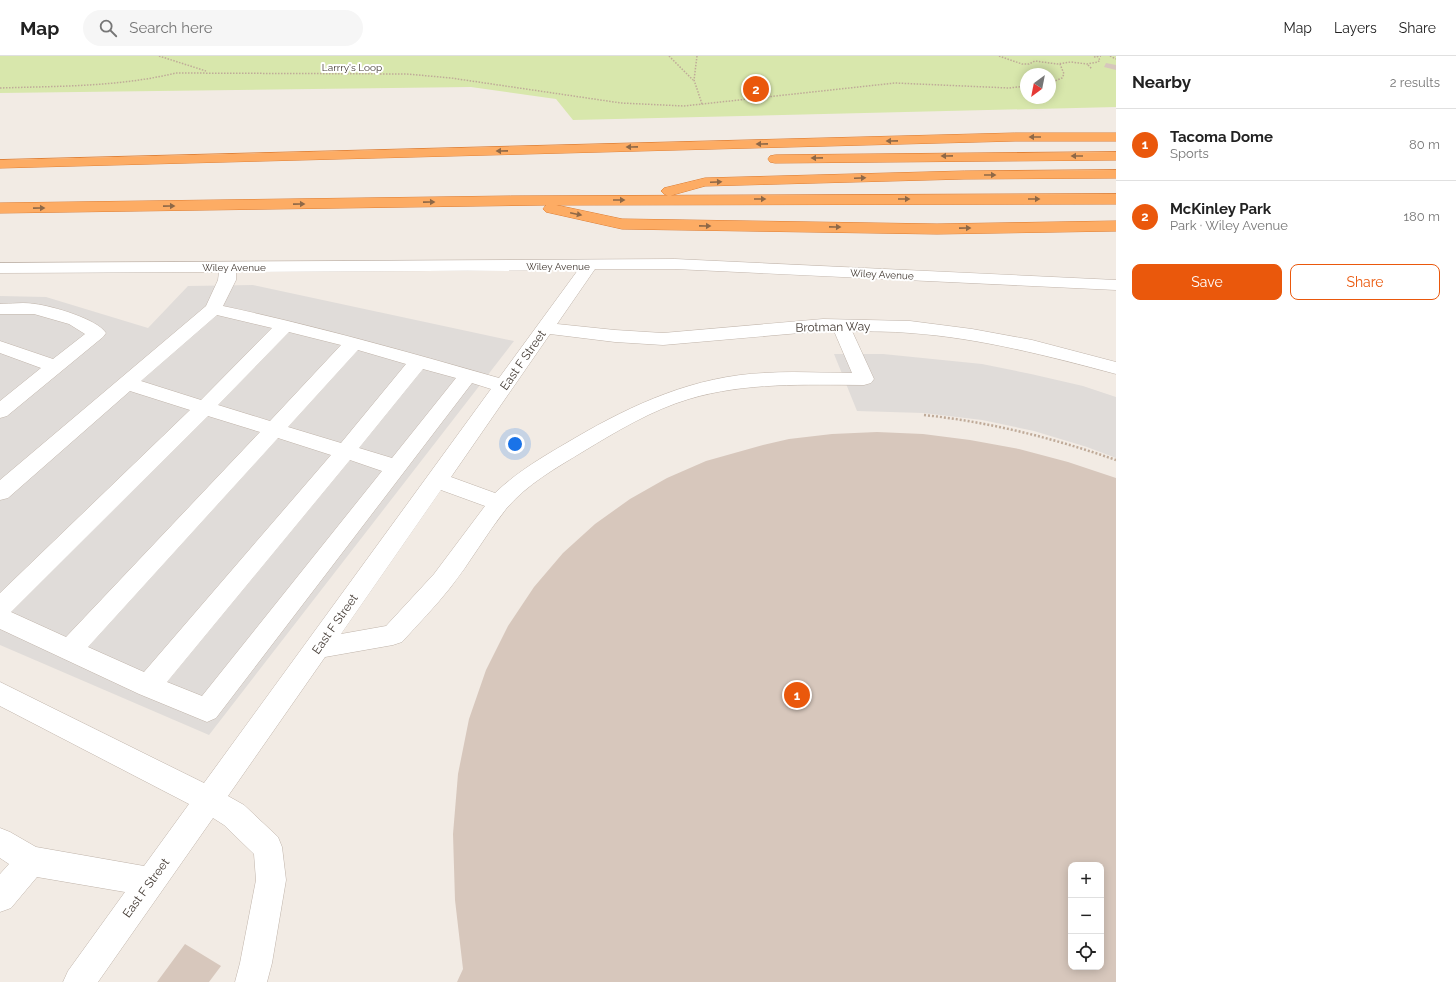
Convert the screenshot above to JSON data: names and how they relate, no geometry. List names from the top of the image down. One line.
{"streets":{"street":["Wiley Avenue","Brotman Way","East F Street"],"path":["Larrry's Loop"]},"crossings":[["Wiley Avenue","East F Street"],["Brotman Way","East F Street"]],"north":"bottom left","page":{"header":"Map","search":"Search here","nav":["Map","Layers","Share"],"heading":["Nearby","2 results"],"pins":["2","1"],"list":[{"mark":"1","name":"Tacoma Dome","note":"Sports","value":"80 m"},{"mark":"2","name":"McKinley Park","note":"Park · Wiley Avenue","value":"180 m"}],"buttons":["Save","Share"],"map_buttons":["+","−"]}}
